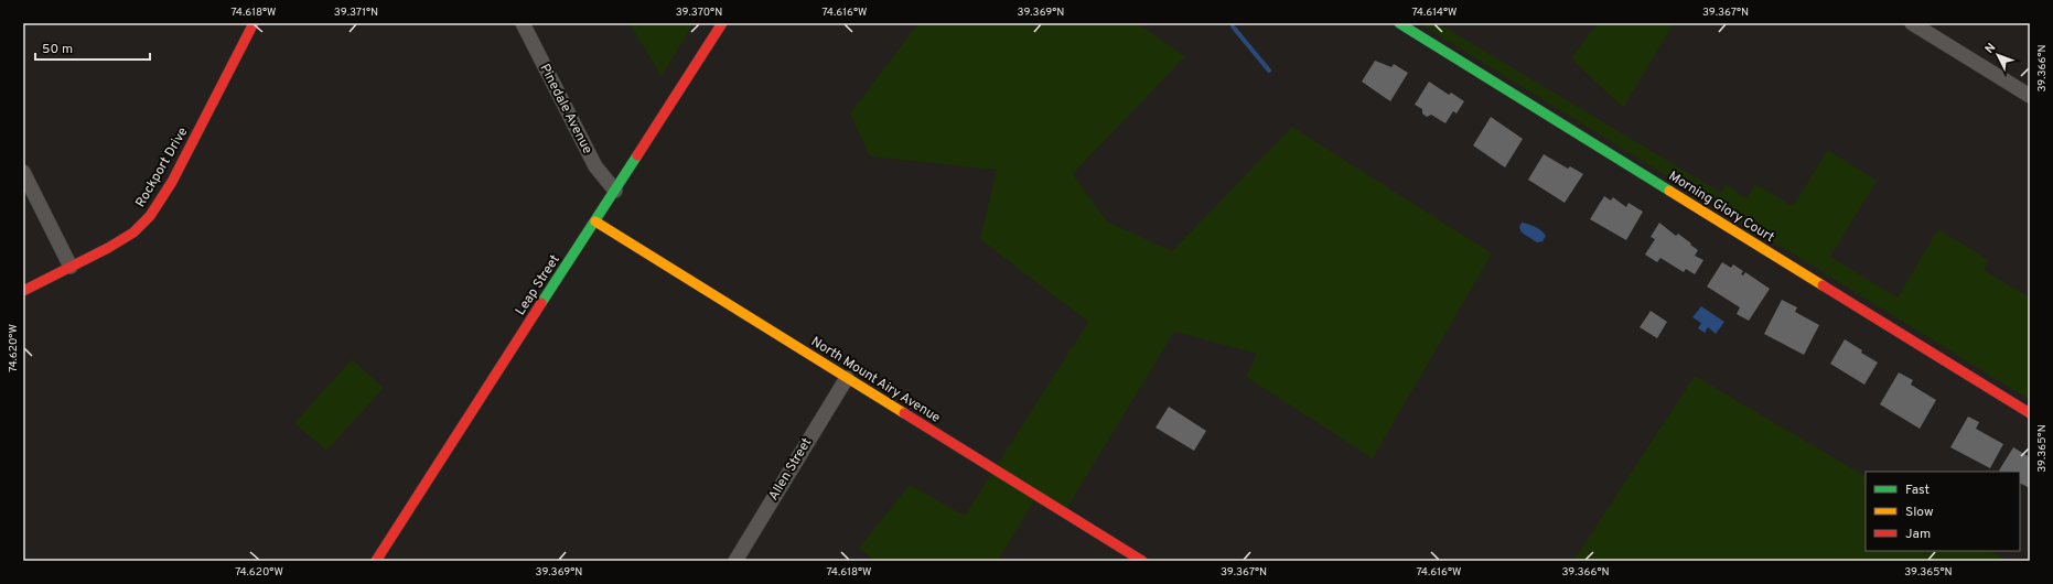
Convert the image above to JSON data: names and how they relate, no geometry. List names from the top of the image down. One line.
{"streets":{"street":["Pinedale Avenue","Rockport Drive","Morning Glory Court","Leap Street","North Mount Airy Avenue","Allen Street"]},"crossings":[["Pinedale Avenue","Leap Street"],["Leap Street","North Mount Airy Avenue"],["North Mount Airy Avenue","Allen Street"]],"legend":["Fast","Slow","Jam"],"scale_bar":"50 m","north":"top left","coordinates":["74.618°W","39.371°N","39.370°N","74.616°W","39.369°N","74.614°W","39.367°N","39.366°N","74.620°W","39.365°N"]}
